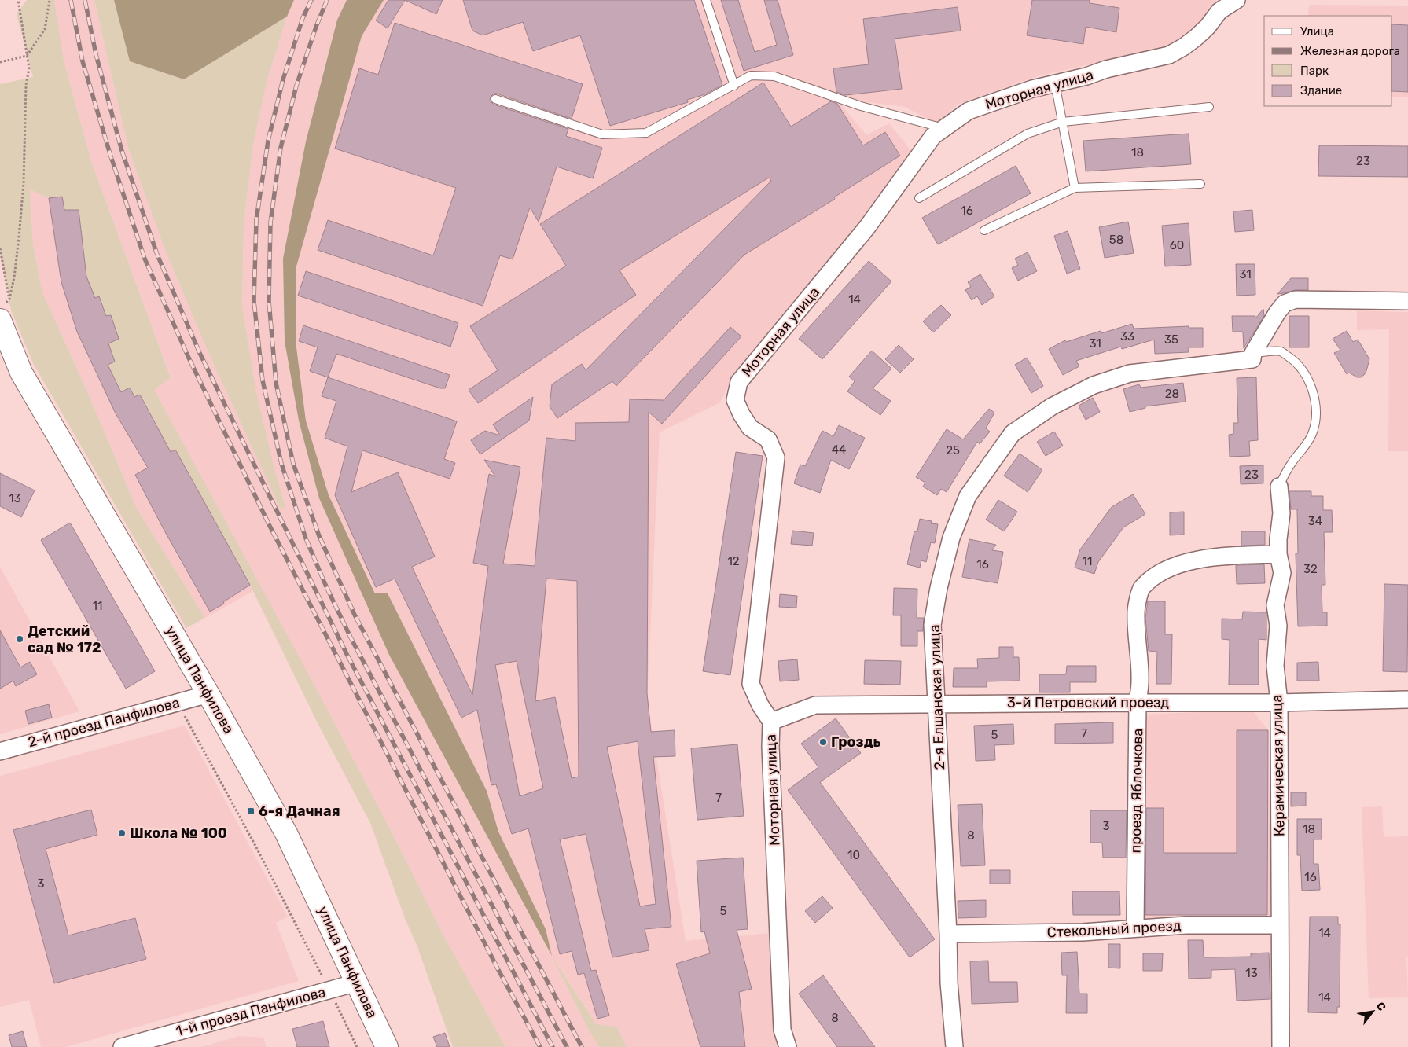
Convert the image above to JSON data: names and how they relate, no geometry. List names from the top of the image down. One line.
{"streets":{"main road":["улица Панфилова"],"street":["Моторная улица","2-я Елшанская улица","3-й Петровский проезд","2-й проезд Панфилова","Керамическая улица","проезд Яблочкова","Стекольный проезд","1-й проезд Панфилова"]},"crossings":[["Моторная улица","3-й Петровский проезд"],["улица Панфилова","2-й проезд Панфилова"],["улица Панфилова","1-й проезд Панфилова"],["2-я Елшанская улица","3-й Петровский проезд"],["2-я Елшанская улица","Стекольный проезд"],["3-й Петровский проезд","Керамическая улица"],["3-й Петровский проезд","проезд Яблочкова"],["Керамическая улица","проезд Яблочкова"],["Керамическая улица","Стекольный проезд"],["проезд Яблочкова","Стекольный проезд"]],"places":{"other":["Детский сад № 172","Гроздь","Школа № 100"],"transit":["6-я Дачная"]},"house_numbers":["18","23","16","58","60","31","14","33","35","31","28","44","25","23","13","34","12","11","16","32","11","7","5","7","3","18","8","10","16","3","5","14","13","14","8"],"legend":["Улица","Железная дорога","Парк","Здание"],"north":"top right"}
